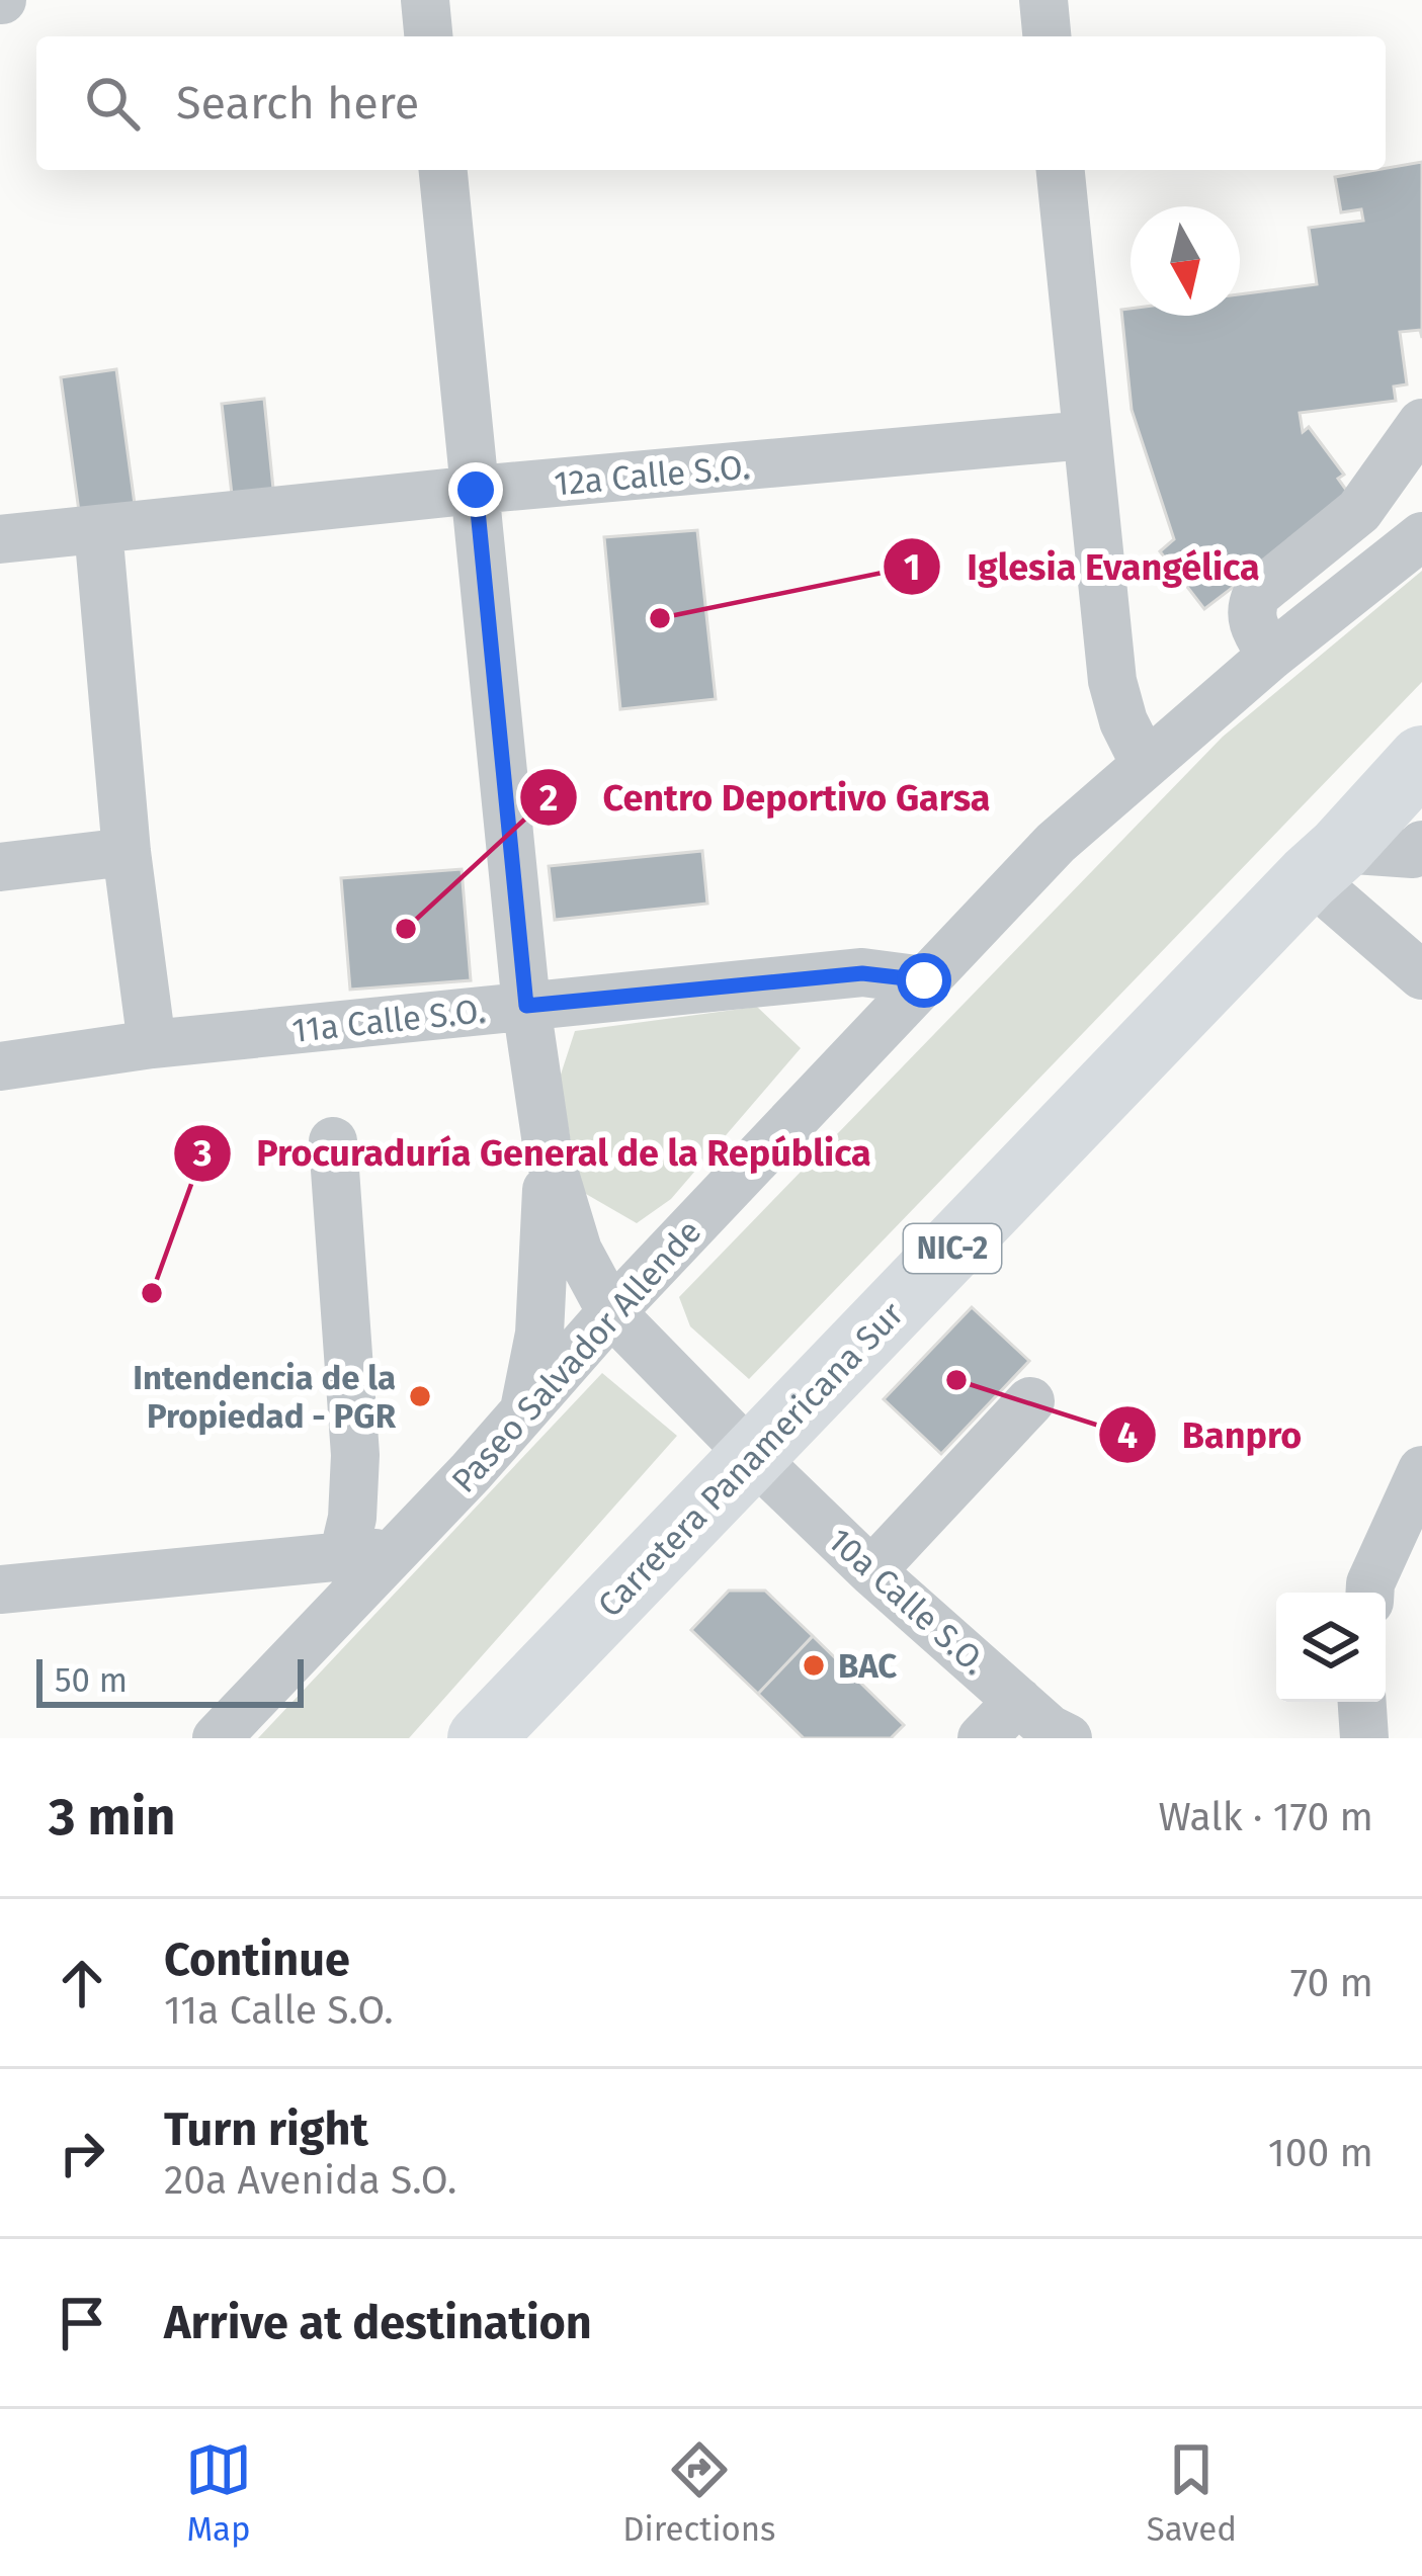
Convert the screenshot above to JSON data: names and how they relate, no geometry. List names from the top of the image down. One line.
{"streets":{"highway":["NIC-2","Carretera Panamericana Sur"],"street":["12a Calle S.O.","11a Calle S.O.","Paseo Salvador Allende","10a Calle S.O."]},"crossings":[["11a Calle S.O.","Paseo Salvador Allende"],["Paseo Salvador Allende","10a Calle S.O."],["Carretera Panamericana Sur","10a Calle S.O."]],"places":["Iglesia Evangélica","Centro Deportivo Garsa","Procuraduría General de la República","Banpro","Intendencia de la Propiedad - PGR","BAC"],"scale_bar":"50 m","north":"bottom","page":{"search":"Search here","scale":"50 m","heading":["3 min","Walk · 170 m"],"list":[["Continue","11a Calle S.O.","70 m"],["Turn right","20a Avenida S.O.","100 m"],"Arrive at destination"],"nav":["Map","Directions","Saved"]}}
